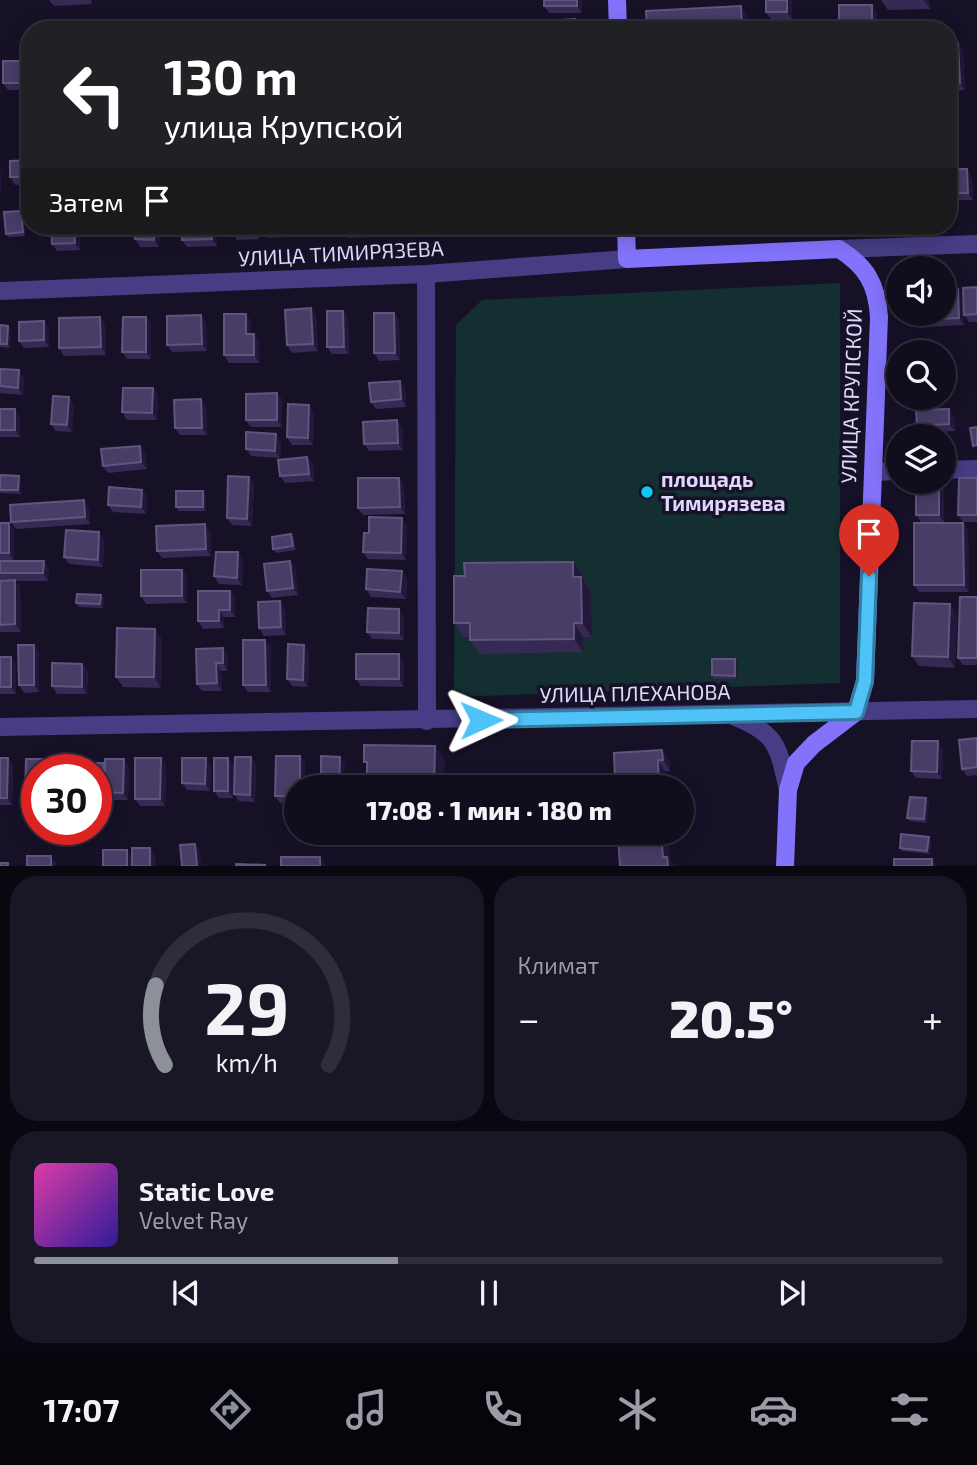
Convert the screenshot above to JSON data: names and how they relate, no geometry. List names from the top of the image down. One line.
{"streets":{"street":["УЛИЦА ТИМИРЯЗЕВА","УЛИЦА КРУПСКОЙ","УЛИЦА ПЛЕХАНОВА"]},"crossings":[["УЛИЦА ТИМИРЯЗЕВА","УЛИЦА КРУПСКОЙ"],["УЛИЦА КРУПСКОЙ","УЛИЦА ПЛЕХАНОВА"]],"places":["площадь Тимирязева"],"page":{"turn":["130 m","улица Крупской"],"then":"Затем","limit":"30","trip":"17:08 · 1 мин · 180 m","tile":"Климат","heat":["−","20.5°","+"],"song":["Static Love","Velvet Ray"],"tabs":"17:07","gauge":["29","km/h"]}}
